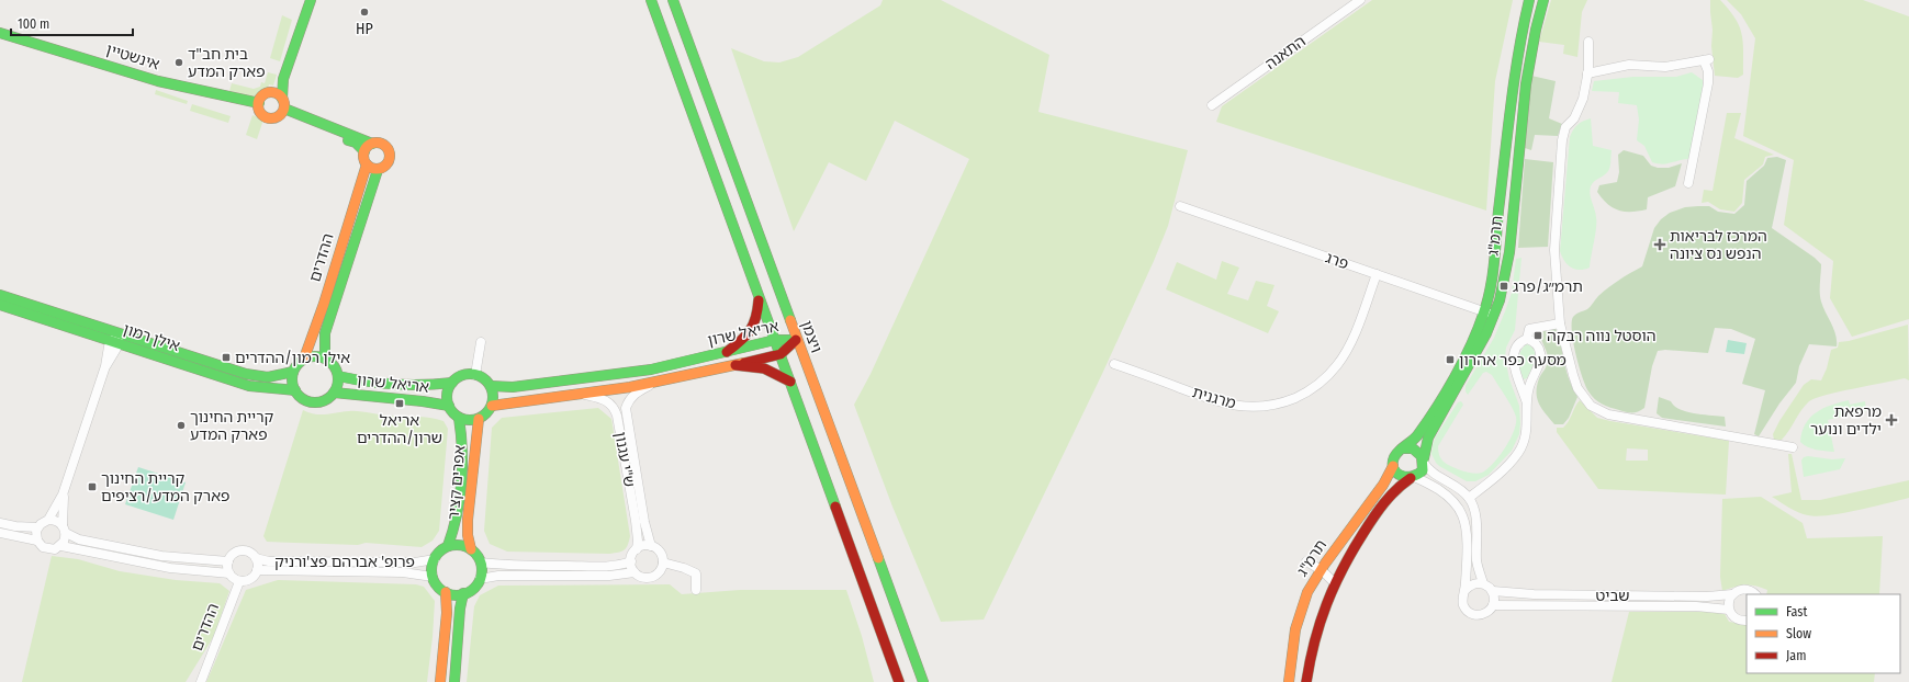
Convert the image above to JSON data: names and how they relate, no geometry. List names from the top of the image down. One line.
{"streets":{"street":["התאנה","אינשטיין","תרמ\"ג","ההדרים","פרג","אריאל שרון","ויצמן","אילן רמון","מרגנית","ש\"י עגנון","אפרים קציר","פרופ' אברהם פצ'ורניק","שביט"]},"crossings":[["תרמ\"ג","פרג"],["ההדרים","אריאל שרון"],["ההדרים","אילן רמון"],["פרג","מרגנית"],["אריאל שרון","ויצמן"],["אריאל שרון","אילן רמון"],["אריאל שרון","ש\"י עגנון"],["אריאל שרון","אפרים קציר"],["אפרים קציר","פרופ' אברהם פצ'ורניק"]],"places":{"other":["HP","בית חב\"ד פארק המדע","קריית החינוך פארק המדע"],"health":["המרכז לבריאות הנפש נס ציונה","מרפאת ילדים ונוער"],"transit":["תרמ״ג/פרג","הוסטל נווה רבקה","אילן רמון/ההדרים","מסעף כפר אהרון","אריאל שרון/ההדרים","קריית החינוך פארק המדע/רציפים"]},"legend":["Fast","Slow","Jam"],"scale_bar":"100 m"}
